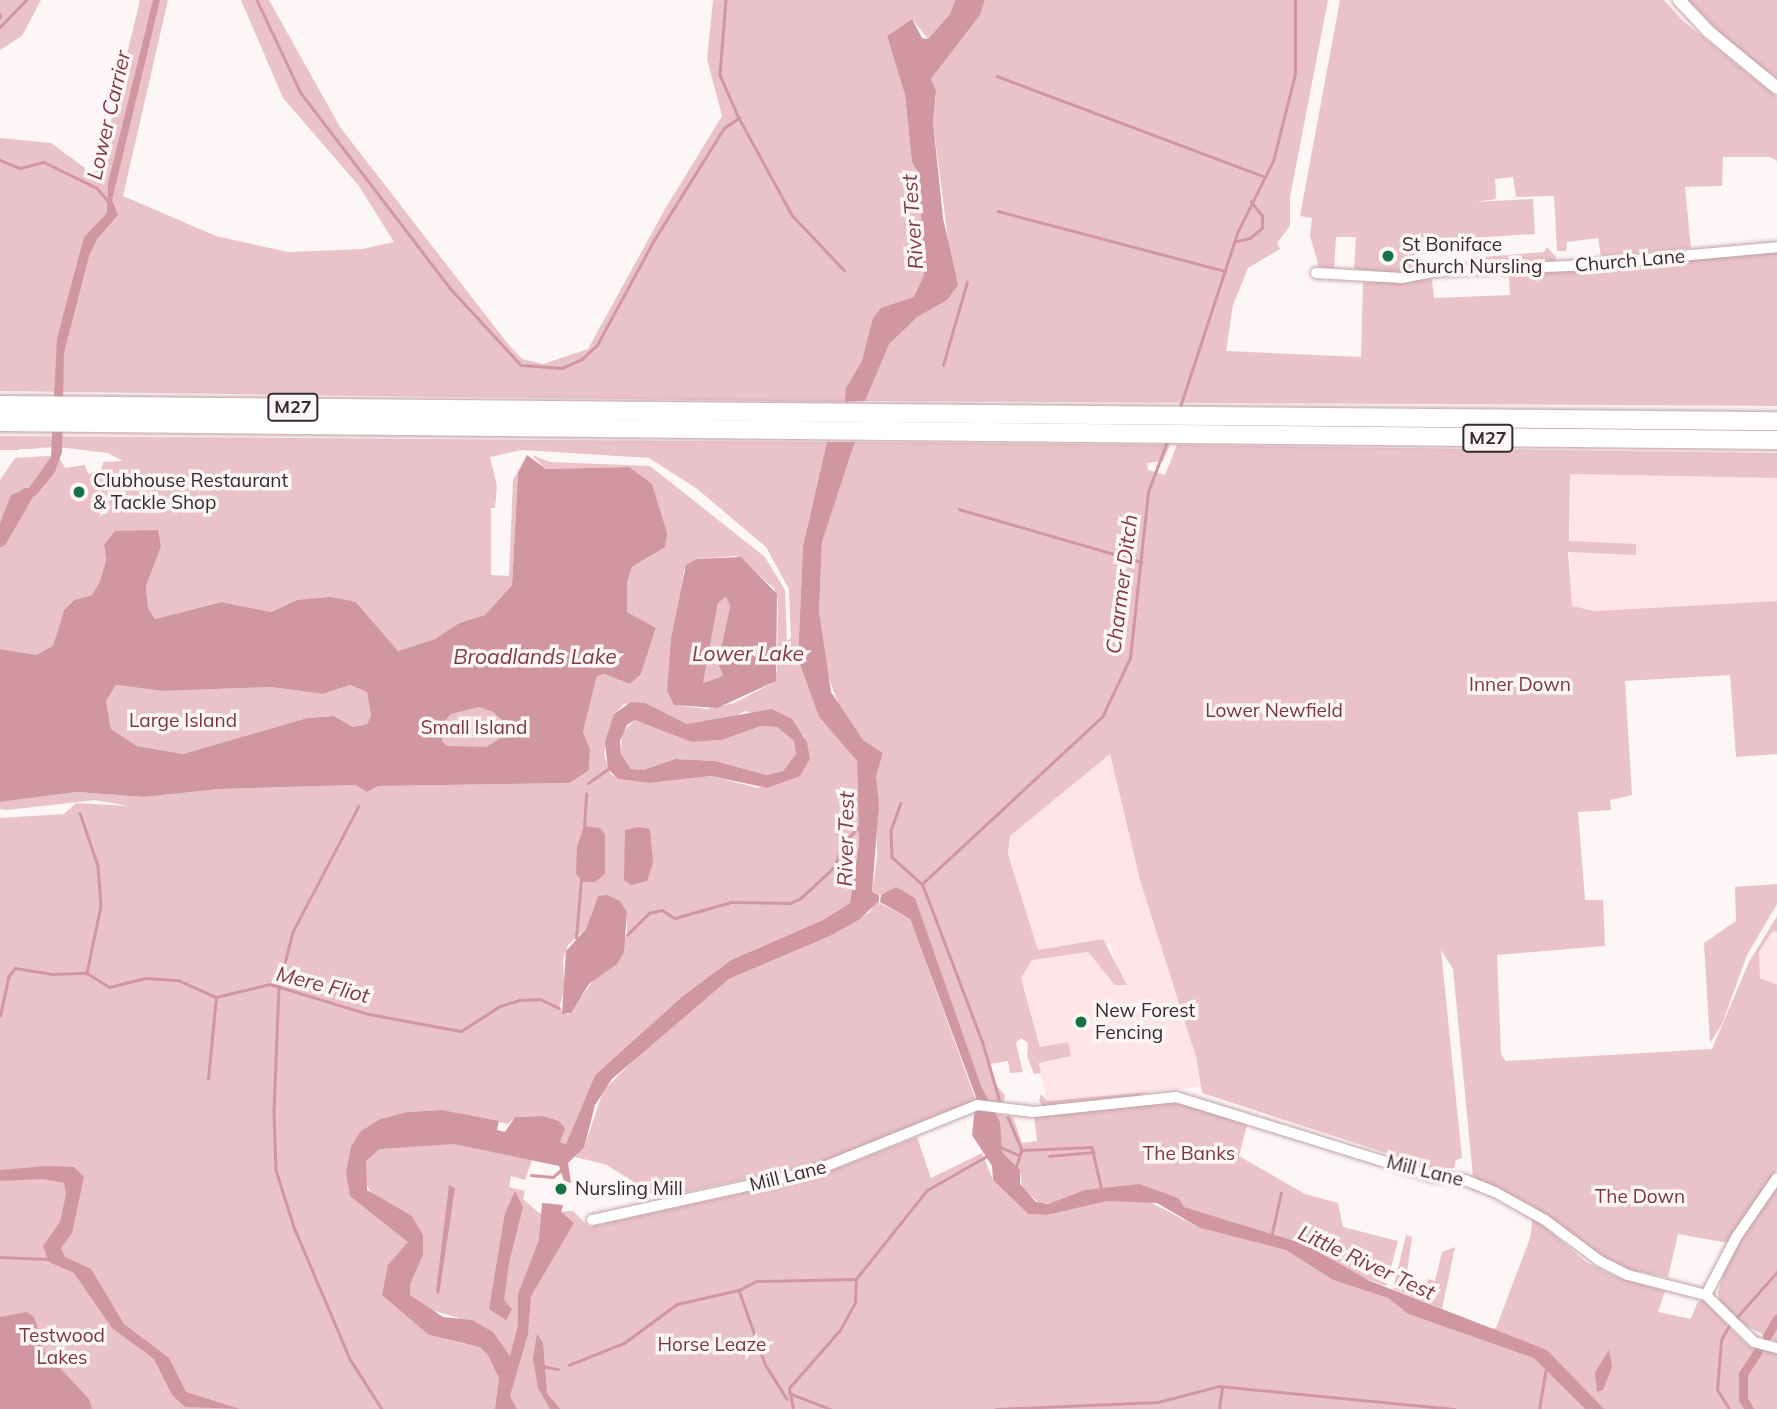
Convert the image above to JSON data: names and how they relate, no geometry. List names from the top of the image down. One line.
{"streets":{"highway":["M27"],"street":["Church Lane","Mill Lane"]},"water":["Lower Carrier","River Test","Charmer Ditch","Lower Lake","Broadlands Lake","Mere Fliot","Little River Test"],"parks":["Inner Down","Lower Newfield","Large Island","Small Island","The Banks","The Down","Testwood Lakes","Horse Leaze"],"places":["St Boniface Church Nursling","Clubhouse Restaurant & Tackle Shop","New Forest Fencing","Nursling Mill"]}
